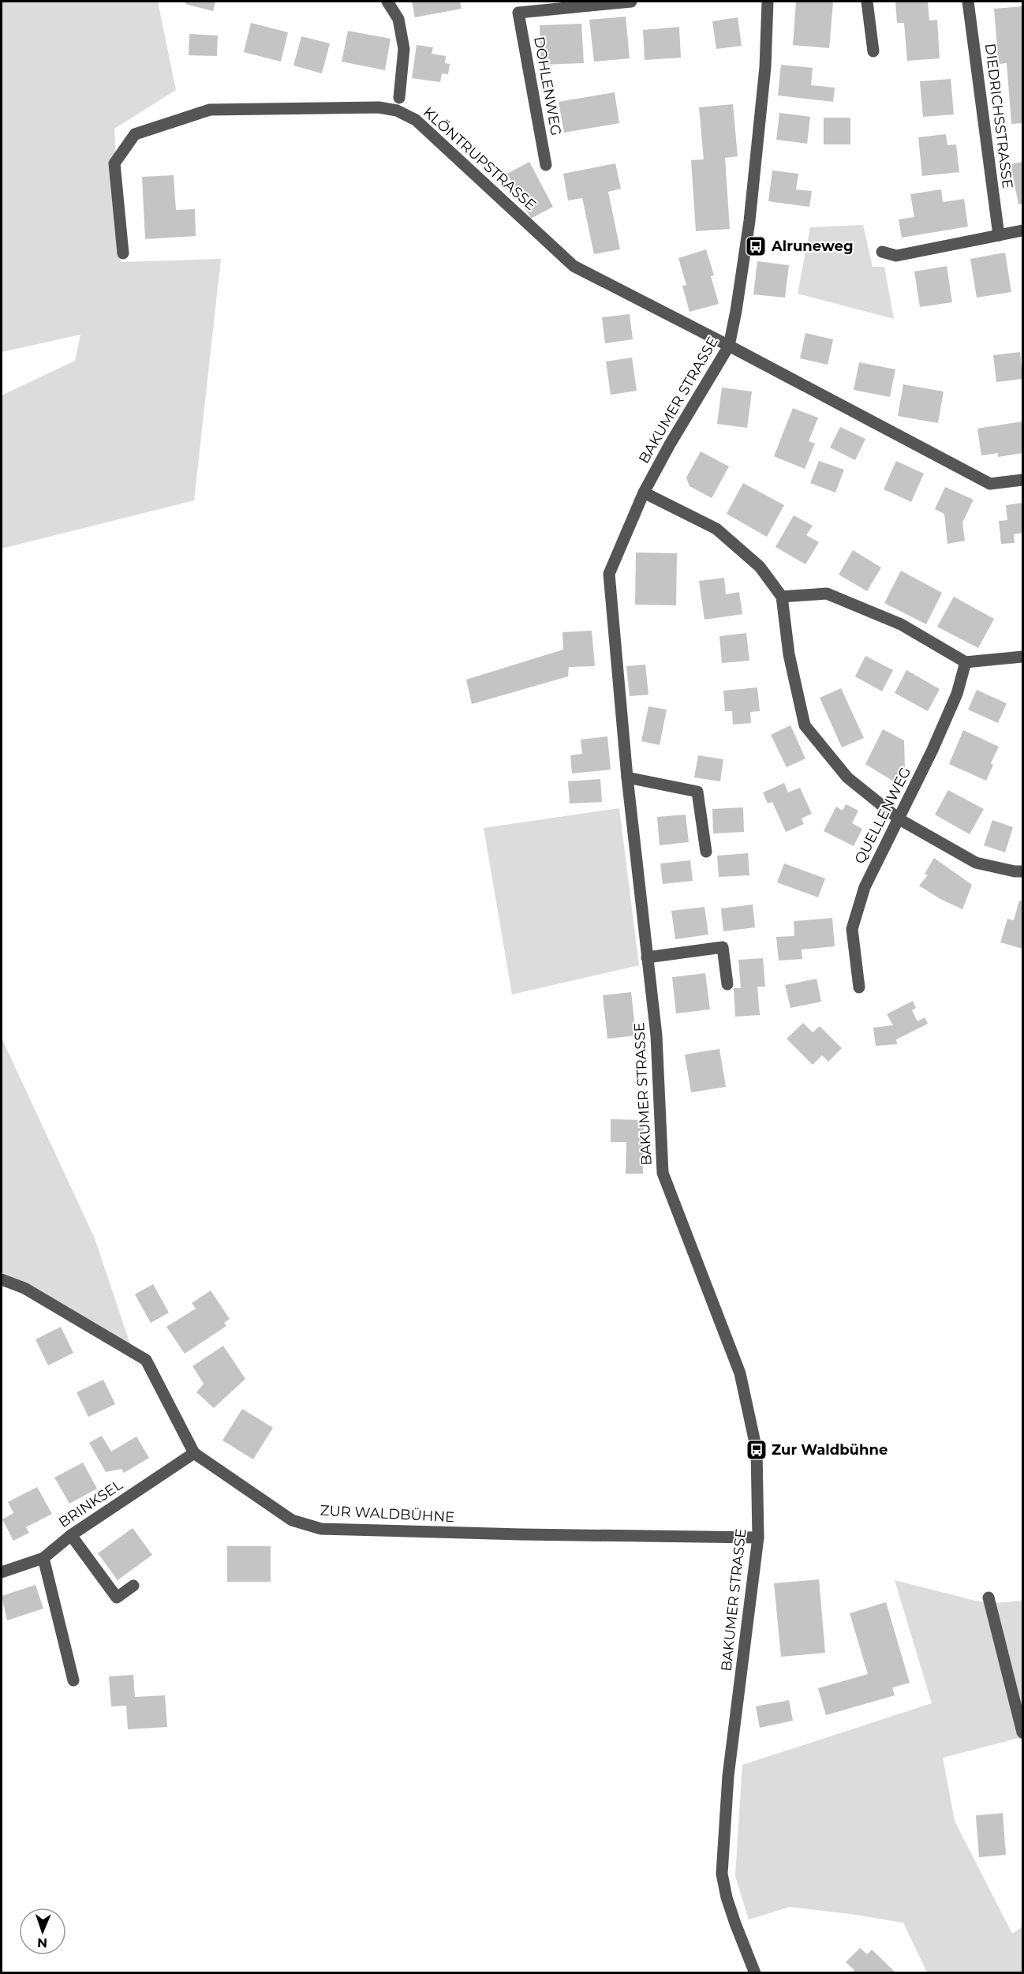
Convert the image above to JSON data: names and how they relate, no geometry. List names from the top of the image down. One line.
{"streets":{"street":["DOHLENWEG","DIEDRICHSSTRASSE","KLÖNTRUPSTRASSE","BAKUMER STRASSE","QUELLENWEG","BRINKSEL","ZUR WALDBÜHNE"]},"crossings":[["KLÖNTRUPSTRASSE","BAKUMER STRASSE"],["BAKUMER STRASSE","ZUR WALDBÜHNE"],["BRINKSEL","ZUR WALDBÜHNE"]],"places":{"bus stop":["Alruneweg","Zur Waldbühne"]},"north":"bottom"}
